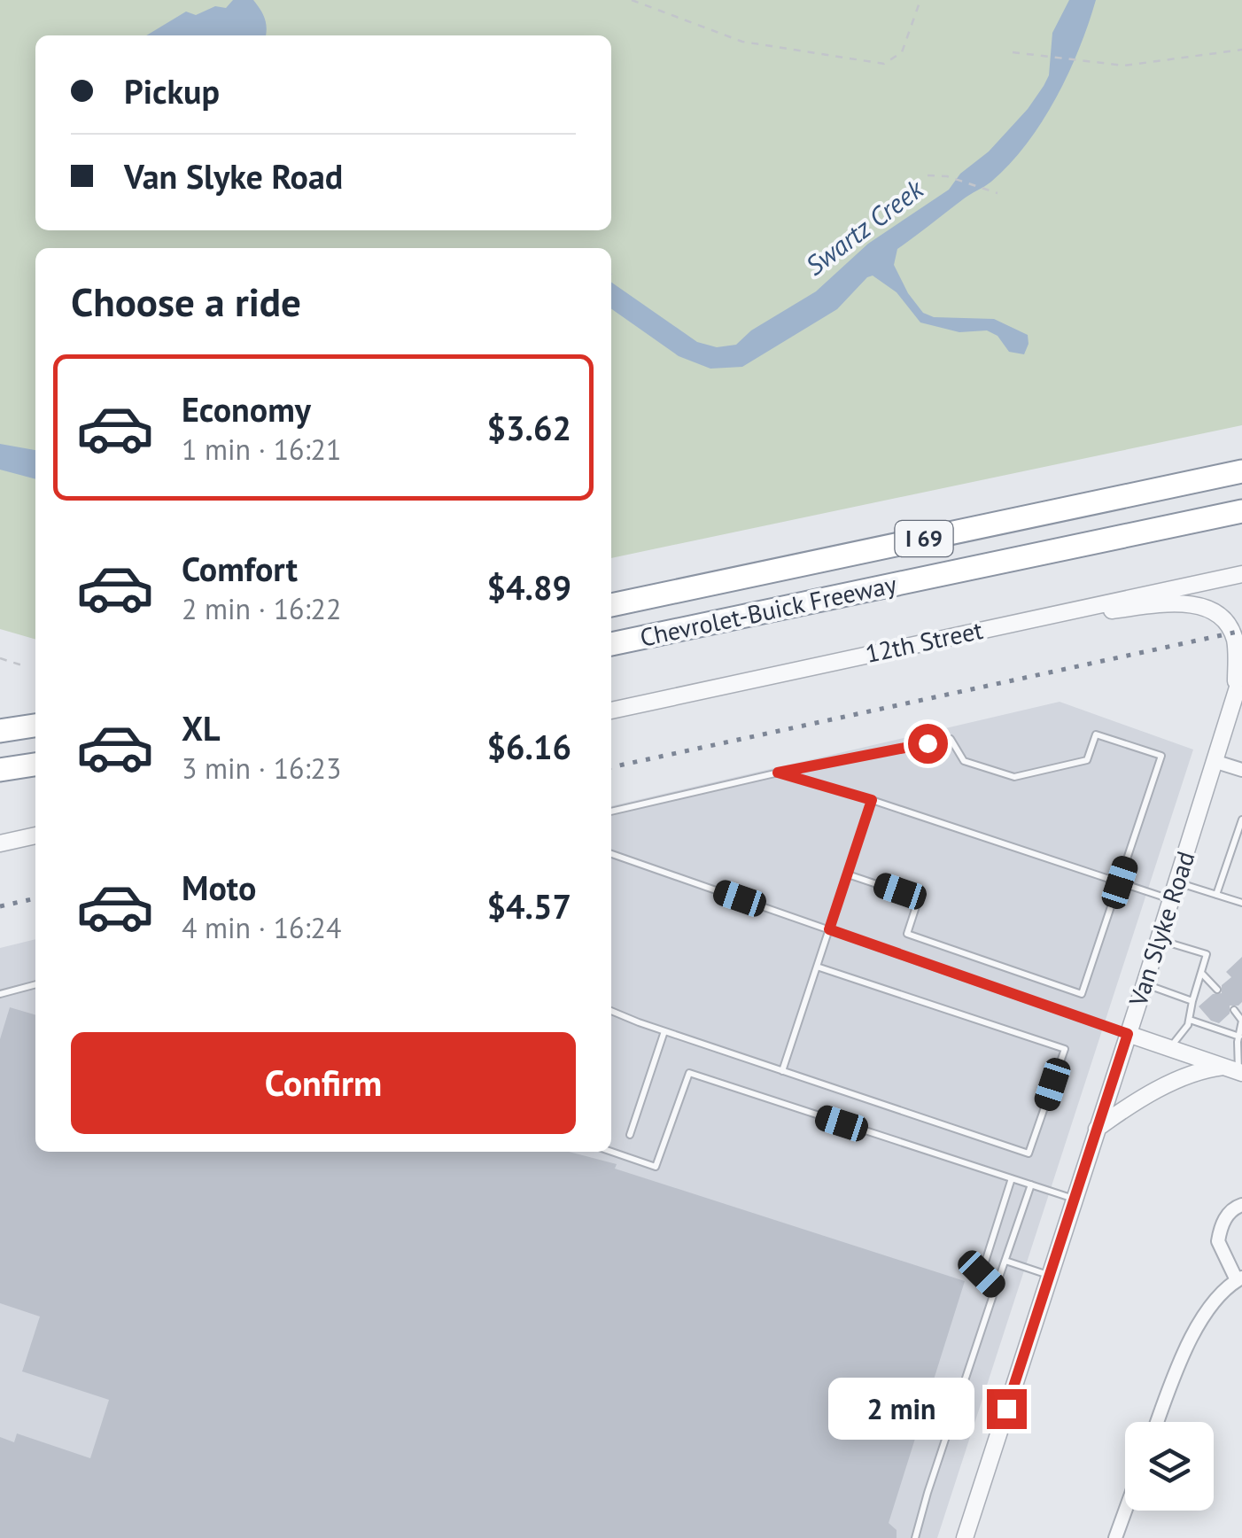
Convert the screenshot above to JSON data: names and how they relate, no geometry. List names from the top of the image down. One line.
{"streets":{"highway":["I 69","Chevrolet-Buick Freeway"],"street":["12th Street","Van Slyke Road"]},"water":["Swartz Creek"],"page":{"banner":["Pickup","Van Slyke Road"],"heading":"Choose a ride","list":[{"name":"Economy","note":"1 min · 16:21","value":"$3.62"},{"name":"Comfort","note":"2 min · 16:22","value":"$4.89"},{"name":"XL","note":"3 min · 16:23","value":"$6.16"},{"name":"Moto","note":"4 min · 16:24","value":"$4.57"}],"buttons":"Confirm","bubble":"2 min"}}
